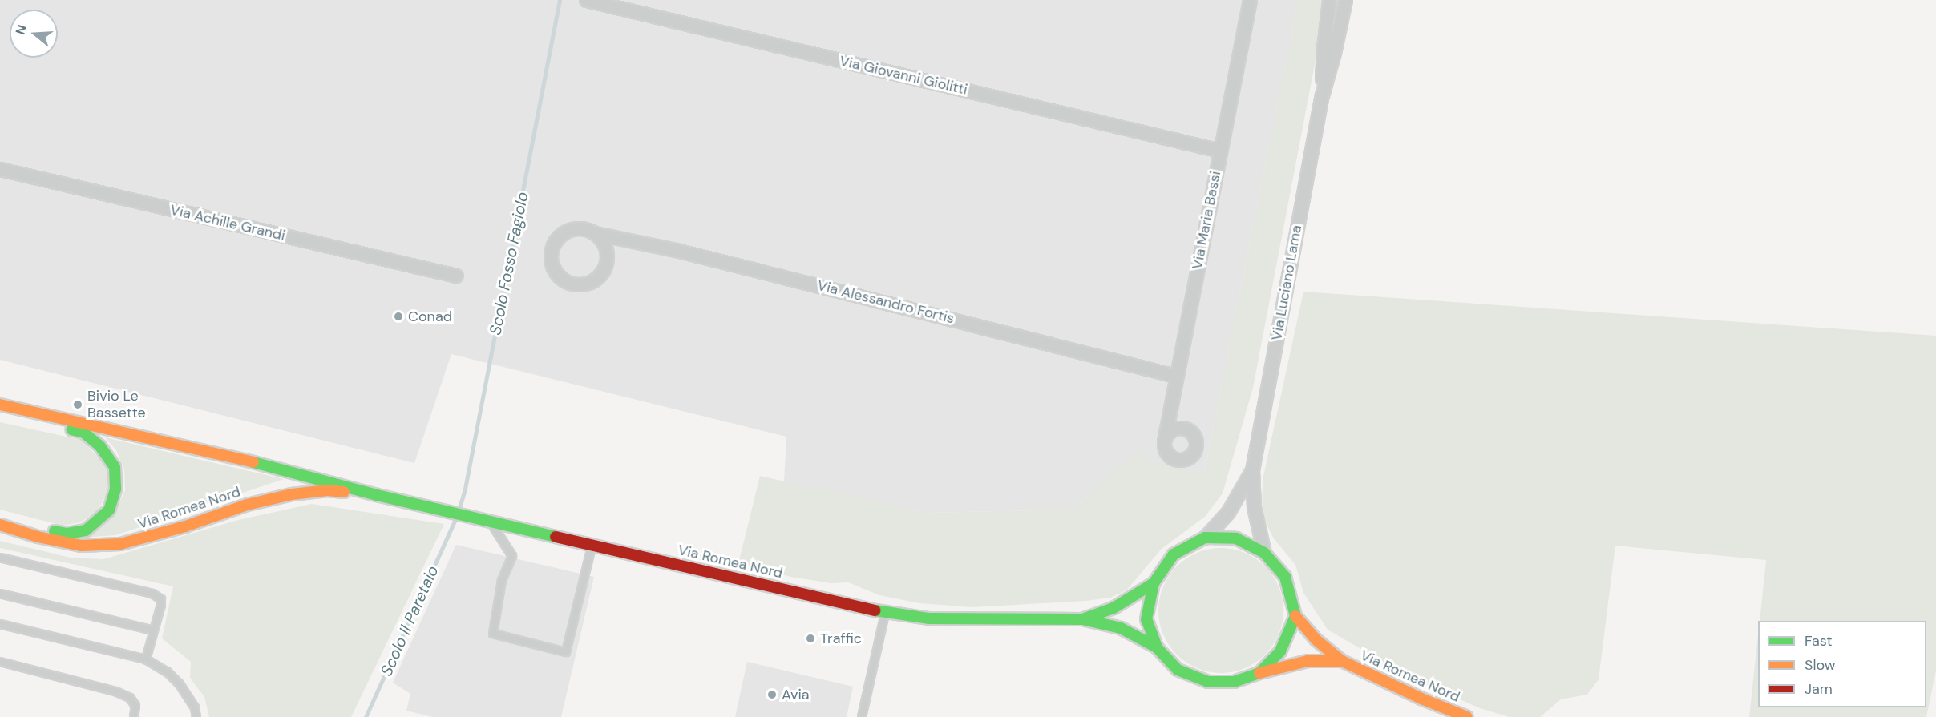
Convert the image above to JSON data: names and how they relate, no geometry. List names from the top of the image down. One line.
{"streets":{"main road":["Via Romea Nord"],"street":["Via Giovanni Giolitti","Via Maria Bassi","Via Achille Grandi","Via Luciano Lama","Via Alessandro Fortis"]},"crossings":[["Via Giovanni Giolitti","Via Maria Bassi"],["Via Maria Bassi","Via Alessandro Fortis"],["Via Luciano Lama","Via Romea Nord"]],"water":["Scolo Fosso Fagiolo","Scolo Il Paretaio"],"places":["Conad","Bivio Le Bassette","Traffic","Avia"],"legend":["Fast","Slow","Jam"],"north":"left"}
